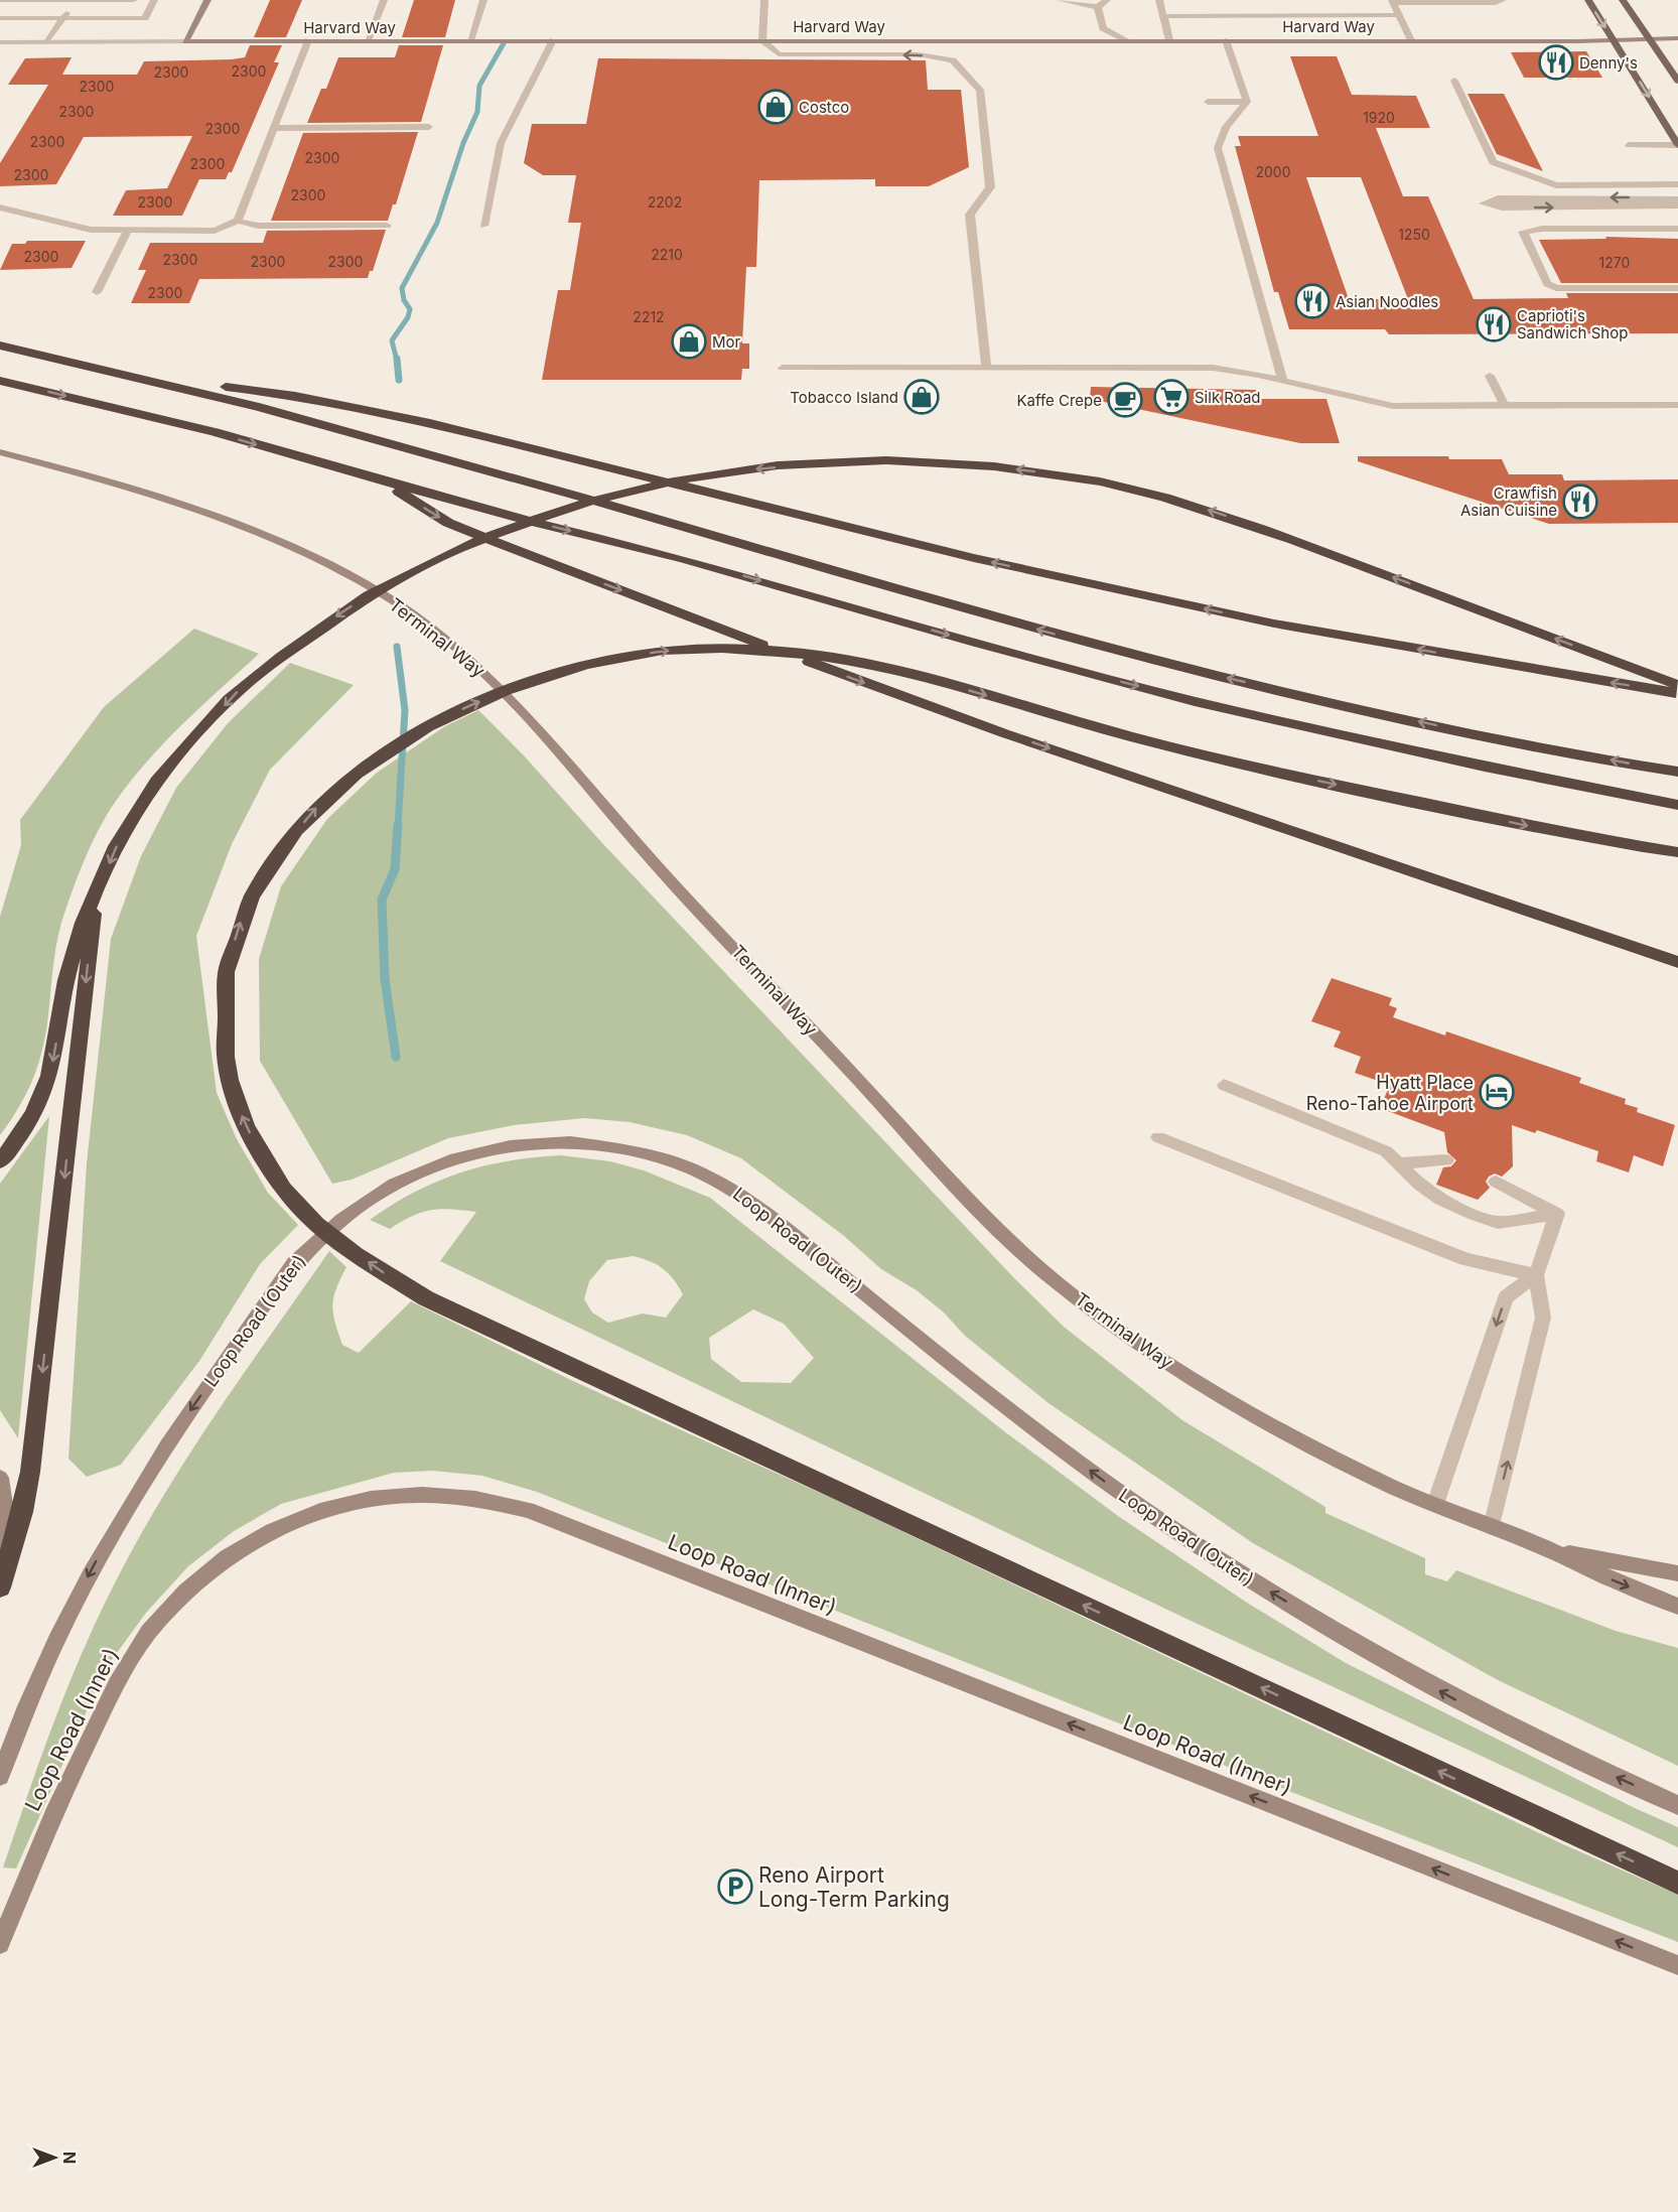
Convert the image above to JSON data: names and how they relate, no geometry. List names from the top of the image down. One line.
{"streets":{"street":["Harvard Way","Terminal Way","Loop Road (Outer)","Loop Road (Inner)"]},"one_way":["Loop Road (Inner)"],"places":{"restaurant":["Denny's","Asian Noodles","Caprioti's Sandwich Shop","Crawfish Asian Cuisine"],"shop":["Costco","Mor","Tobacco Island"],"supermarket":["Silk Road"],"cafe":["Kaffe Crepe"],"hotel":["Hyatt Place Reno-Tahoe Airport"],"parking":["Reno Airport Long-Term Parking"]},"house_numbers":["2300","2300","2300","2300","1920","2300","2300","2300","2300","2000","2300","2300","2300","2202","1250","2210","2300","2300","2300","2300","1270","2300","2212"],"north":"right"}
